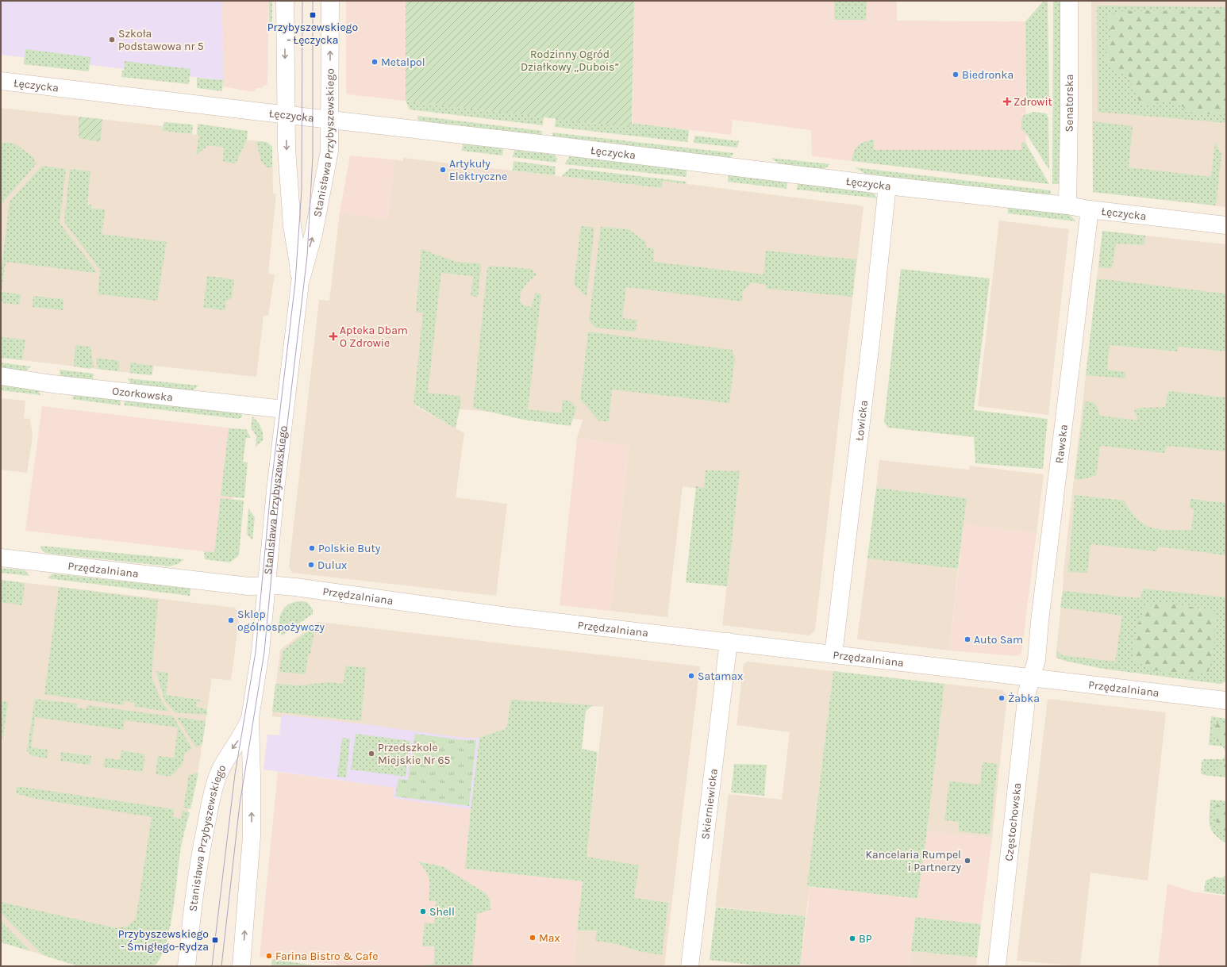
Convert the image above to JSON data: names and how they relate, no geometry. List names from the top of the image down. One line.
{"streets":{"street":["Łęczycka","Senatorska","Stanisława Przybyszewskiego","Ozorkowska","Łowicka","Rawska","Przędzalniana","Skierniewicka","Częstochowska"]},"crossings":[["Łęczycka","Senatorska"],["Łęczycka","Stanisława Przybyszewskiego"],["Łęczycka","Łowicka"],["Łęczycka","Rawska"],["Stanisława Przybyszewskiego","Ozorkowska"],["Stanisława Przybyszewskiego","Przędzalniana"],["Łowicka","Przędzalniana"],["Rawska","Przędzalniana"],["Rawska","Częstochowska"],["Przędzalniana","Skierniewicka"],["Przędzalniana","Częstochowska"]],"parks":["Rodzinny Ogród Działkowy „Dubois”"],"places":{"transit":["Przybyszewskiego - Łęczycka","Przybyszewskiego - Śmigłego-Rydza"],"other":["Szkoła Podstawowa nr 5","Metalpol","Biedronka","Artykuły Elektryczne","Polskie Buty","Dulux","Sklep ogólnospożywczy","Auto Sam","Satamax","Żabka","Przedszkole Miejskie Nr 65","Kancelaria Rumpel i Partnerzy","Shell","Max","BP","Farina Bistro & Cafe"],"health":["Zdrowit","Apteka Dbam O Zdrowie"]}}
